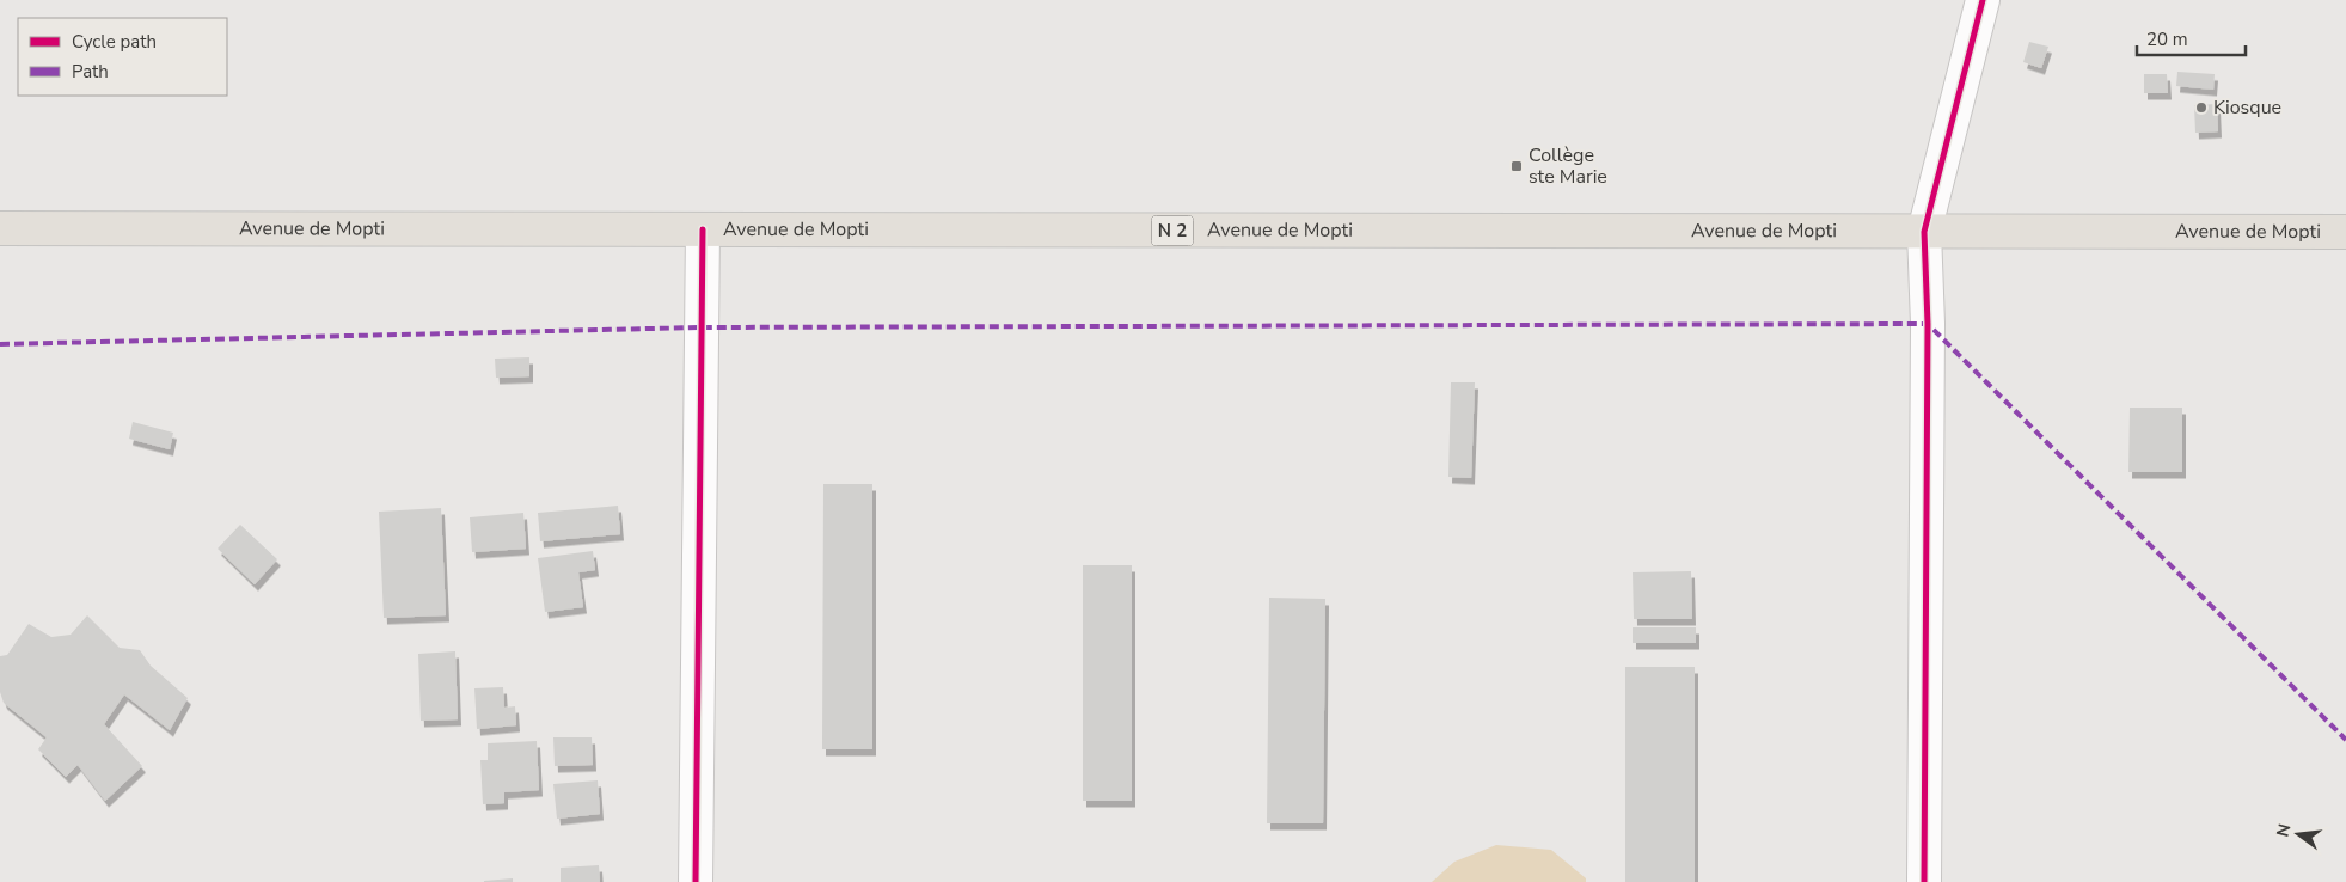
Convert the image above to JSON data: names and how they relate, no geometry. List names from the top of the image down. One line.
{"streets":{"main road":["Avenue de Mopti","N 2"]},"places":{"other":["Kiosque"],"transit":["Collège ste Marie"]},"legend":["Cycle path","Path"],"scale_bar":"20 m","north":"left"}
